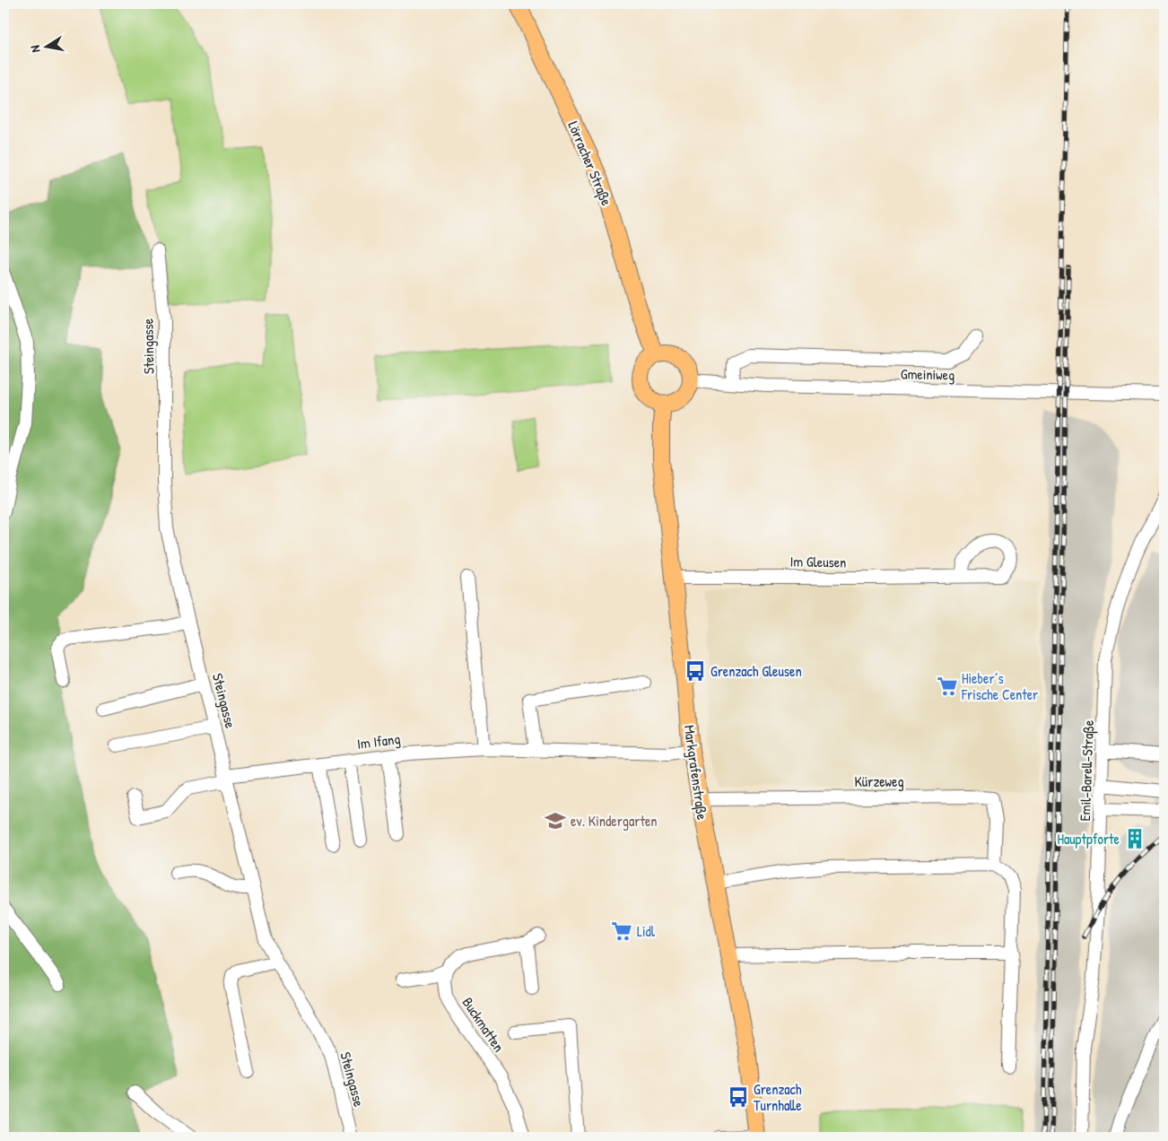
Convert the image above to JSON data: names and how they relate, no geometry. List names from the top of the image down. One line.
{"streets":{"main road":["Lörracher Straße","Markgrafenstraße"],"street":["Steingasse","Gmeiniweg","Im Gleusen","Im Ifang","Emil-Barell-Straße","Kürzeweg","Buckmatten"]},"crossings":[["Lörracher Straße","Gmeiniweg"],["Lörracher Straße","Markgrafenstraße"],["Steingasse","Im Ifang"],["Gmeiniweg","Markgrafenstraße"],["Im Gleusen","Markgrafenstraße"],["Im Ifang","Markgrafenstraße"],["Markgrafenstraße","Kürzeweg"]],"places":{"bus stop":["Grenzach Gleusen","Grenzach Turnhalle"],"supermarket":["Hieber´s Frische Center","Lidl"],"school or university":["ev. Kindergarten"],"building":["Hauptpforte"]},"north":"left"}
